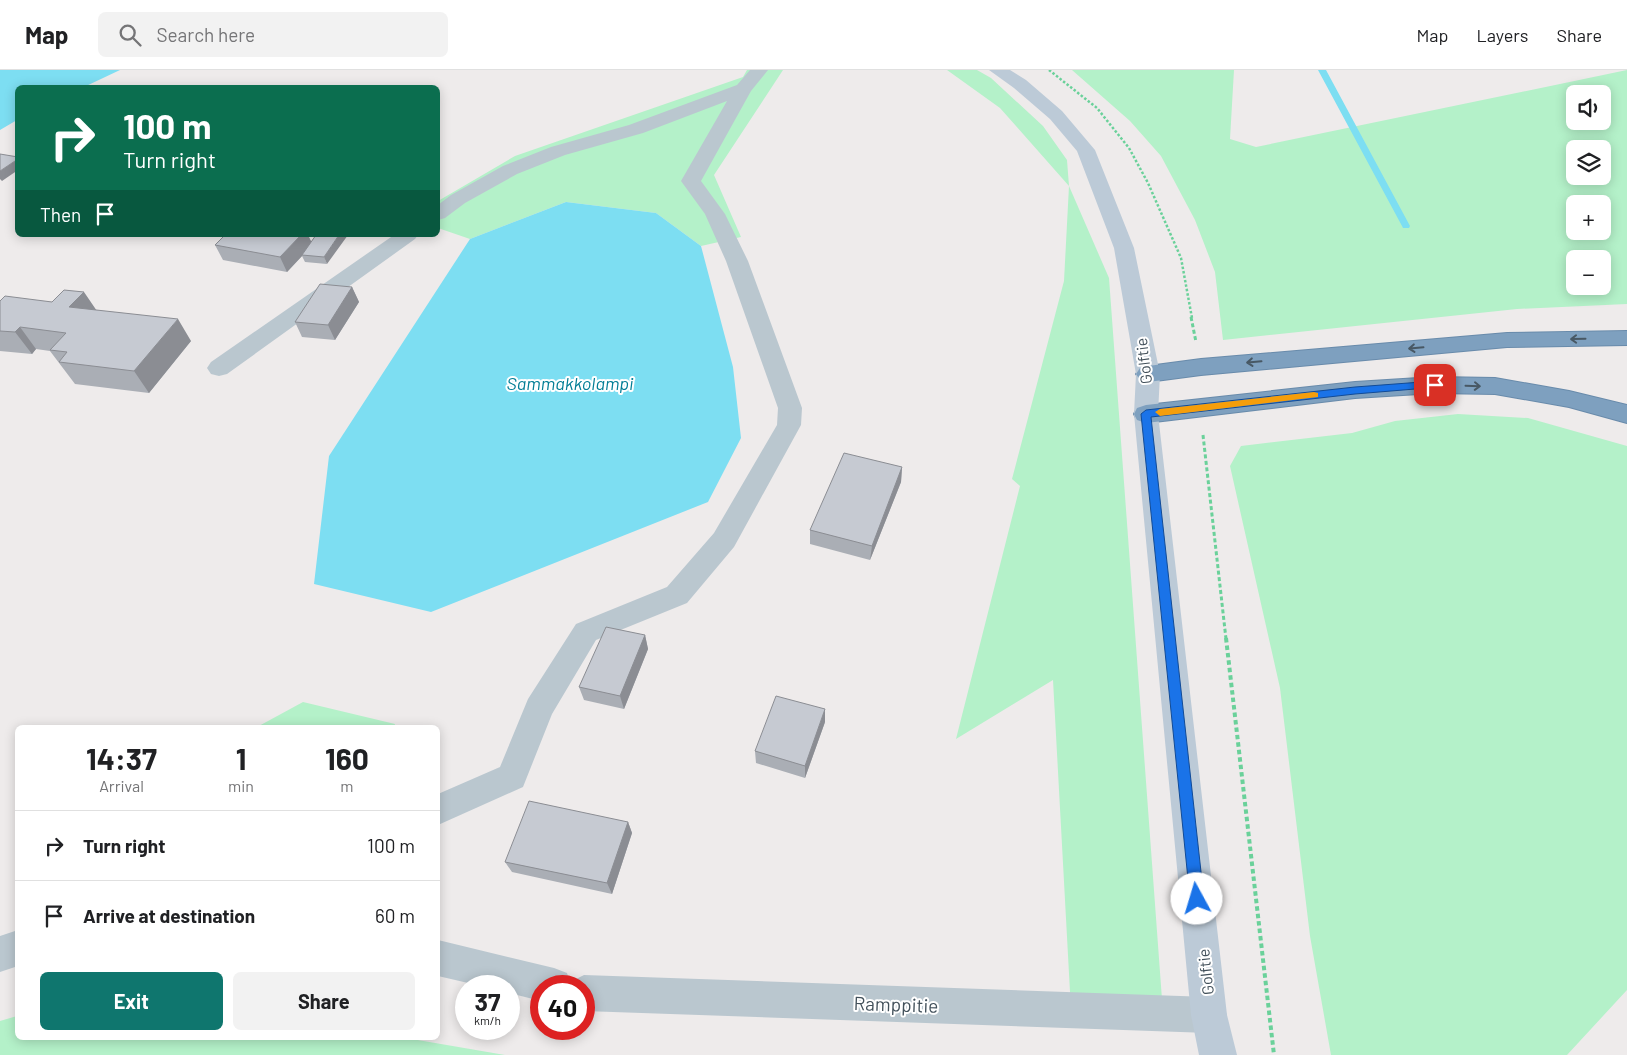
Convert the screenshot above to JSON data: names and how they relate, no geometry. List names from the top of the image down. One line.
{"streets":{"street":["Golftie","Ramppitie"]},"crossings":[["Golftie","Ramppitie"]],"water":["Sammakkolampi"],"page":{"header":"Map","search":"Search here","nav":["Map","Layers","Share"],"map_buttons":["+","−"],"turn":["100 m","Turn right"],"then":"Then","eta":["14:37","Arrival","1","min","160","m"],"list":[{"name":"Turn right","value":"100 m"},{"name":"Arrive at destination","value":"60 m"}],"buttons":["Exit","Share"],"speed":"37 km/h","limit":"40"}}
